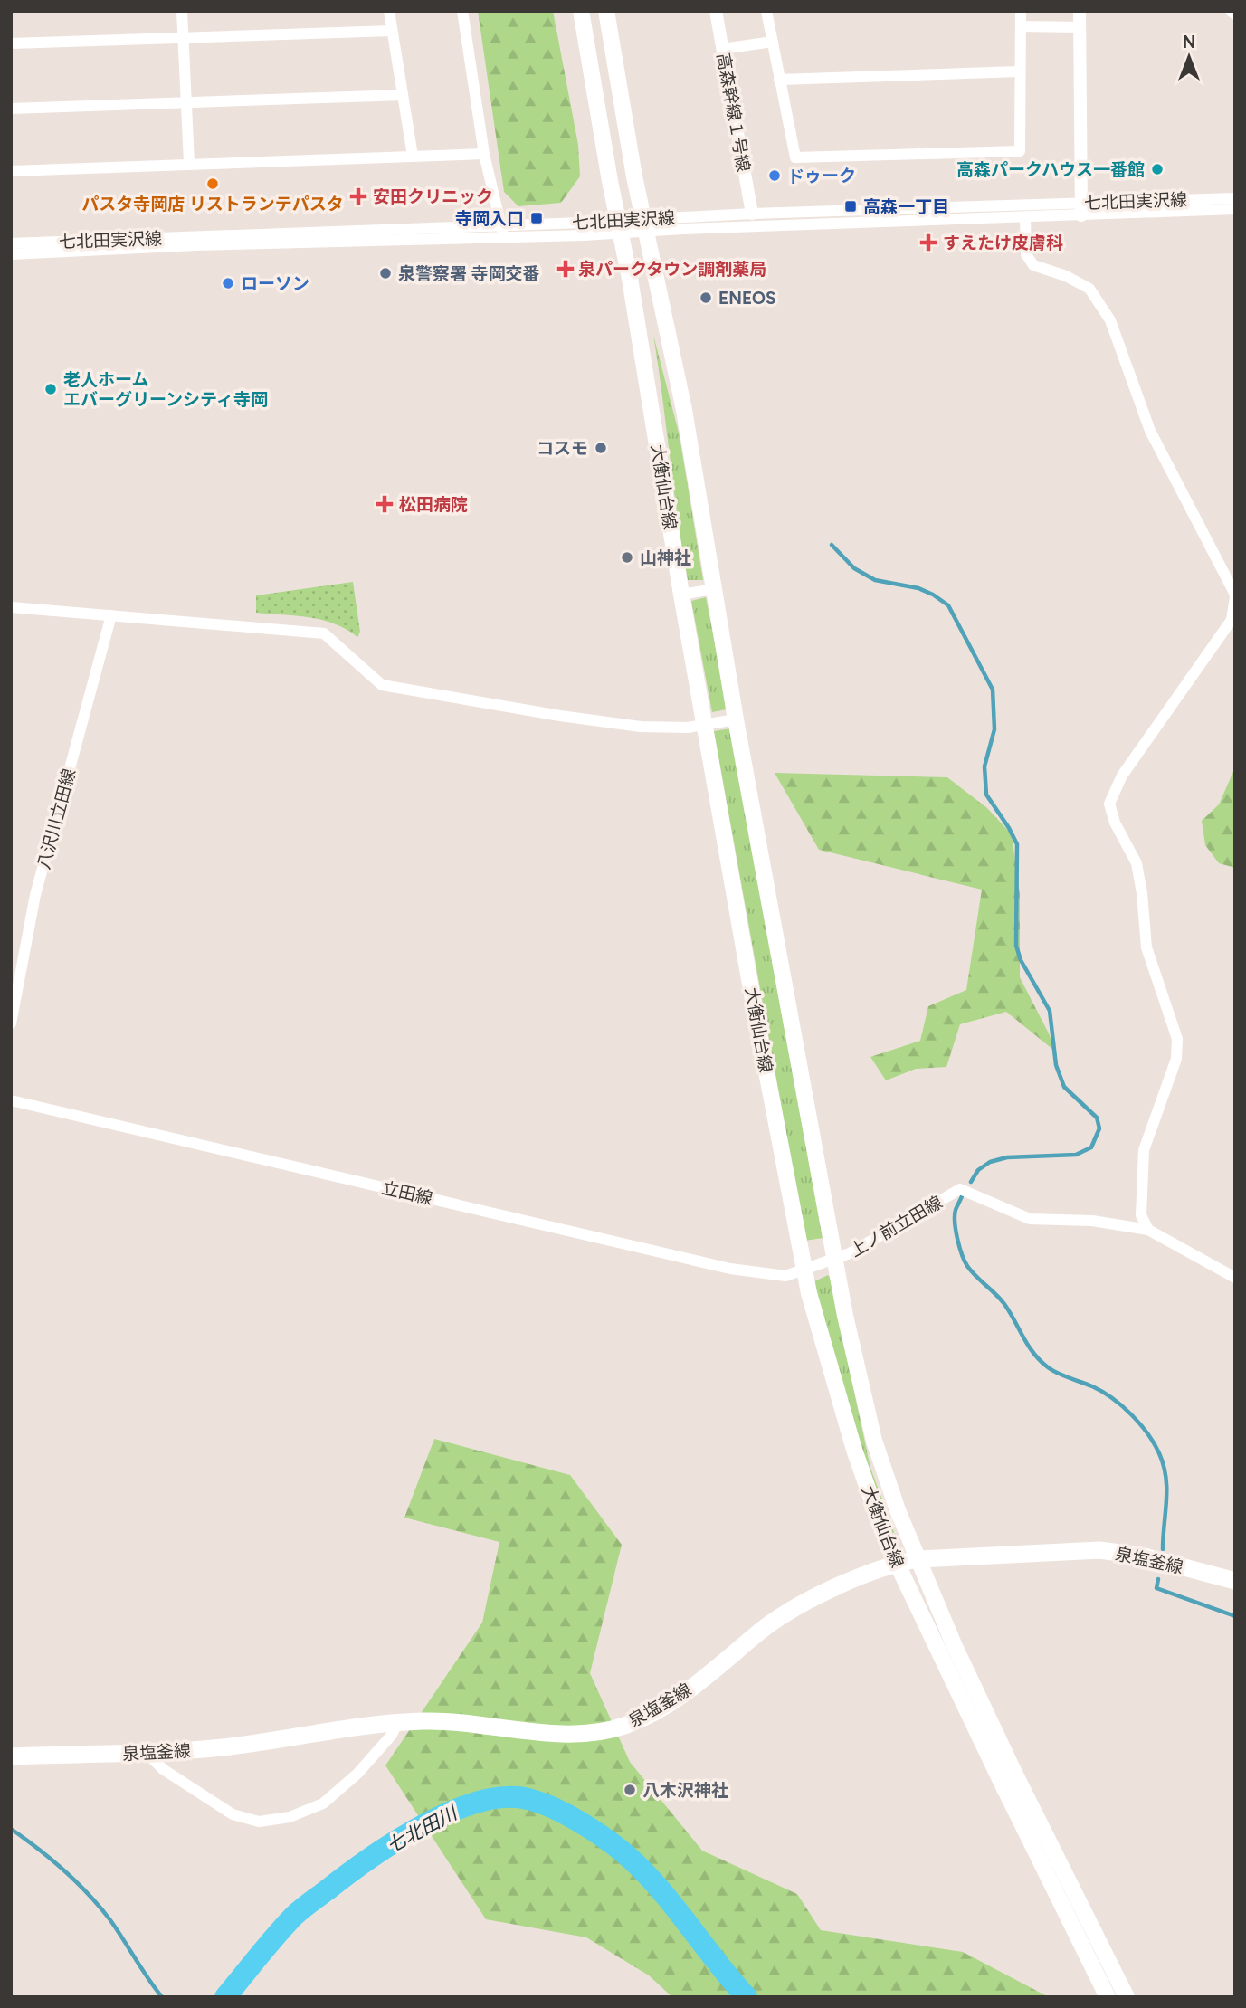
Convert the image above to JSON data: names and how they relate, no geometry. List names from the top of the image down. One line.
{"streets":{"main road":["大衡仙台線","泉塩釜線"],"street":["高森幹線１号線","七北田実沢線","八沢川立田線","立田線","上ノ前立田線"]},"crossings":[["高森幹線１号線","七北田実沢線"],["七北田実沢線","大衡仙台線"],["大衡仙台線","立田線"],["大衡仙台線","上ノ前立田線"],["大衡仙台線","泉塩釜線"],["立田線","上ノ前立田線"]],"water":["七北田川"],"places":{"other":["高森パークハウス一番館","ドゥーク","パスタ寺岡店 リストランテパスタ","泉警察署 寺岡交番","ローソン","ENEOS","老人ホーム エバーグリーンシティ寺岡","コスモ","山神社","八木沢神社"],"health":["安田クリニック","すえたけ皮膚科","泉パークタウン調剤薬局","松田病院"],"transit":["高森一丁目","寺岡入口"]},"north":"top"}
